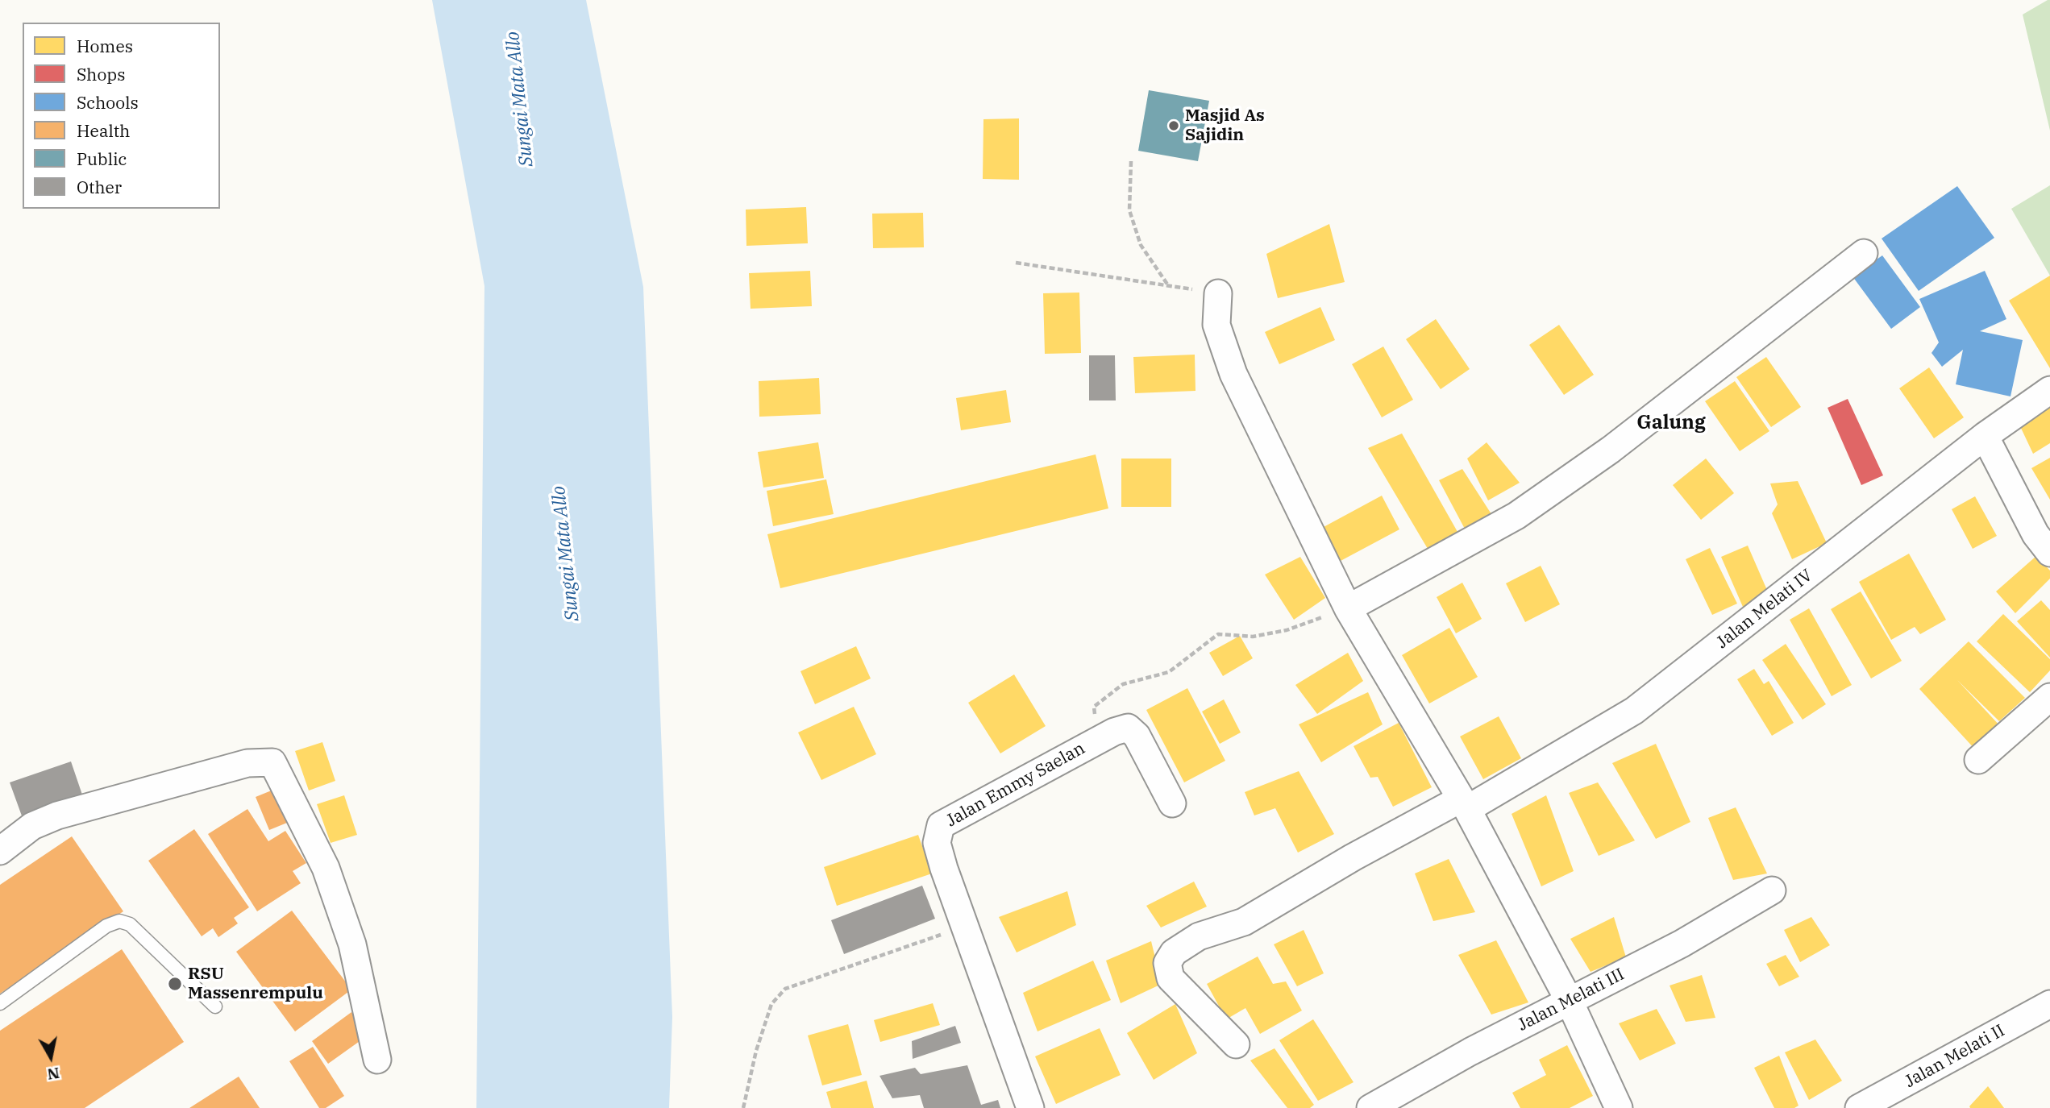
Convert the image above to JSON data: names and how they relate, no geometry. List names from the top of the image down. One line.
{"streets":{"street":["Jalan Melati IV","Jalan Emmy Saelan","Jalan Melati III","Jalan Melati II"]},"districts":["Galung"],"water":["Sungai Mata Allo"],"places":["Masjid As Sajidin","RSU Massenrempulu"],"legend":["Homes","Shops","Schools","Health","Public","Other"],"north":"bottom"}
